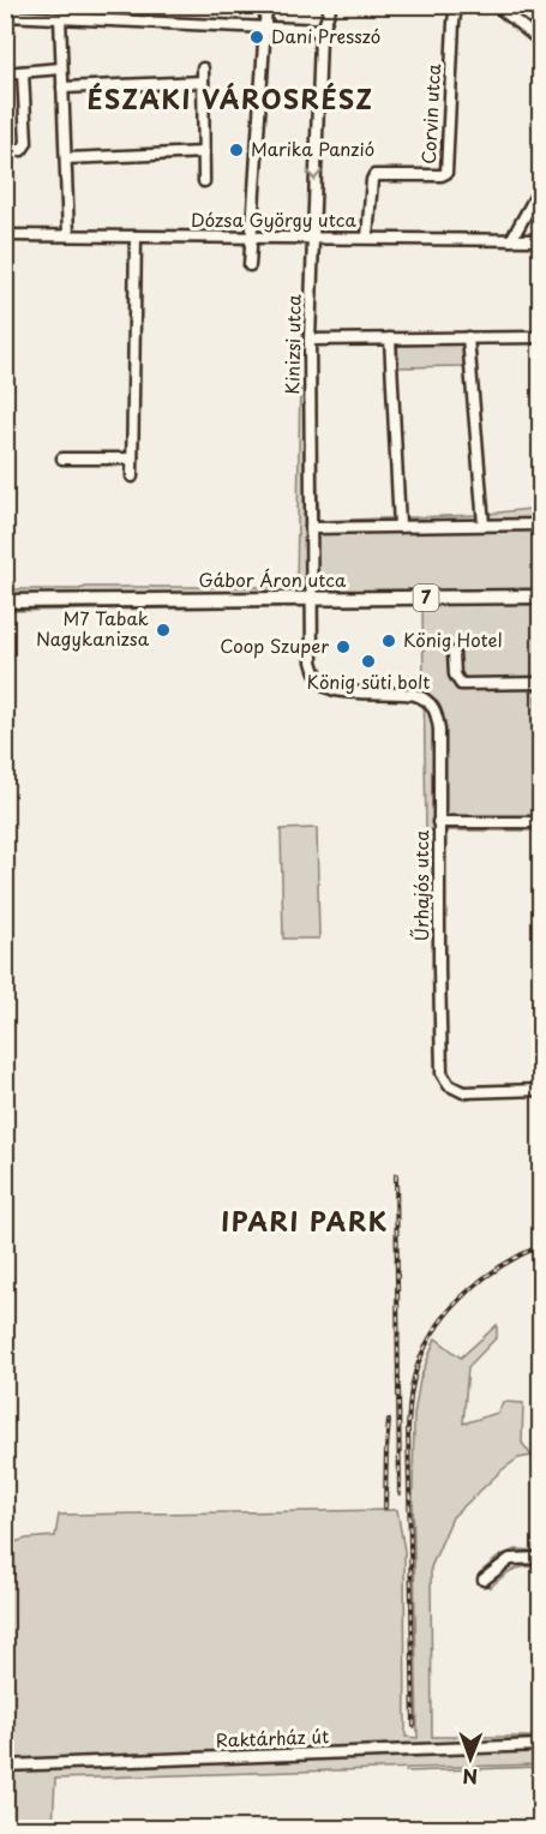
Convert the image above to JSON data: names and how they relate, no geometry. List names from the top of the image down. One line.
{"streets":{"main road":["Gábor Áron utca","7"],"street":["Corvin utca","Dózsa György utca","Kinizsi utca","Űrhajós utca","Raktárház út"]},"crossings":[["Corvin utca","Dózsa György utca"],["Dózsa György utca","Kinizsi utca"],["Kinizsi utca","Gábor Áron utca"],["Kinizsi utca","Űrhajós utca"]],"districts":["ÉSZAKI VÁROSRÉSZ","IPARI PARK"],"places":["Dani Presszó","Marika Panzió","M7 Tabak Nagykanizsa","König Hotel","Coop Szuper","König süti bolt"],"north":"bottom"}
